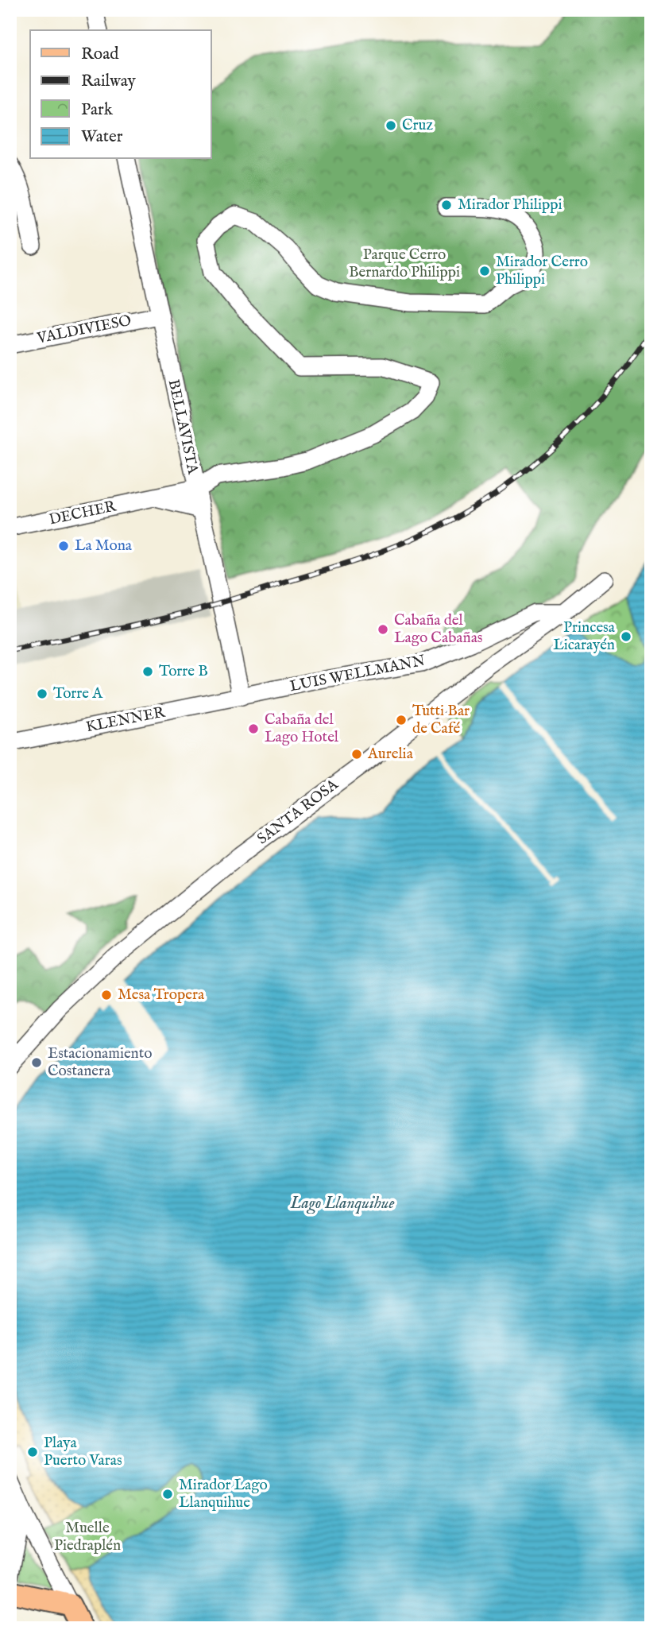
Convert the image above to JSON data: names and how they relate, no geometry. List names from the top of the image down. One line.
{"streets":{"street":["VALDIVIESO","BELLAVISTA","DECHER","LUIS WELLMANN","KLENNER","SANTA ROSA"]},"crossings":[["VALDIVIESO","BELLAVISTA"],["BELLAVISTA","DECHER"],["BELLAVISTA","LUIS WELLMANN"],["BELLAVISTA","KLENNER"],["LUIS WELLMANN","KLENNER"],["LUIS WELLMANN","SANTA ROSA"]],"water":["Lago Llanquihue"],"parks":["Parque Cerro Bernardo Philippi","Muelle Piedraplén"],"places":["Cruz","Mirador Philippi","Mirador Cerro Philippi","La Mona","Cabaña del Lago Cabañas","Princesa Licarayén","Torre B","Torre A","Tutti Bar de Café","Cabaña del Lago Hotel","Aurelia","Mesa Tropera","Estacionamiento Costanera","Playa Puerto Varas","Mirador Lago Llanquihue"],"legend":["Road","Railway","Park","Water"]}
